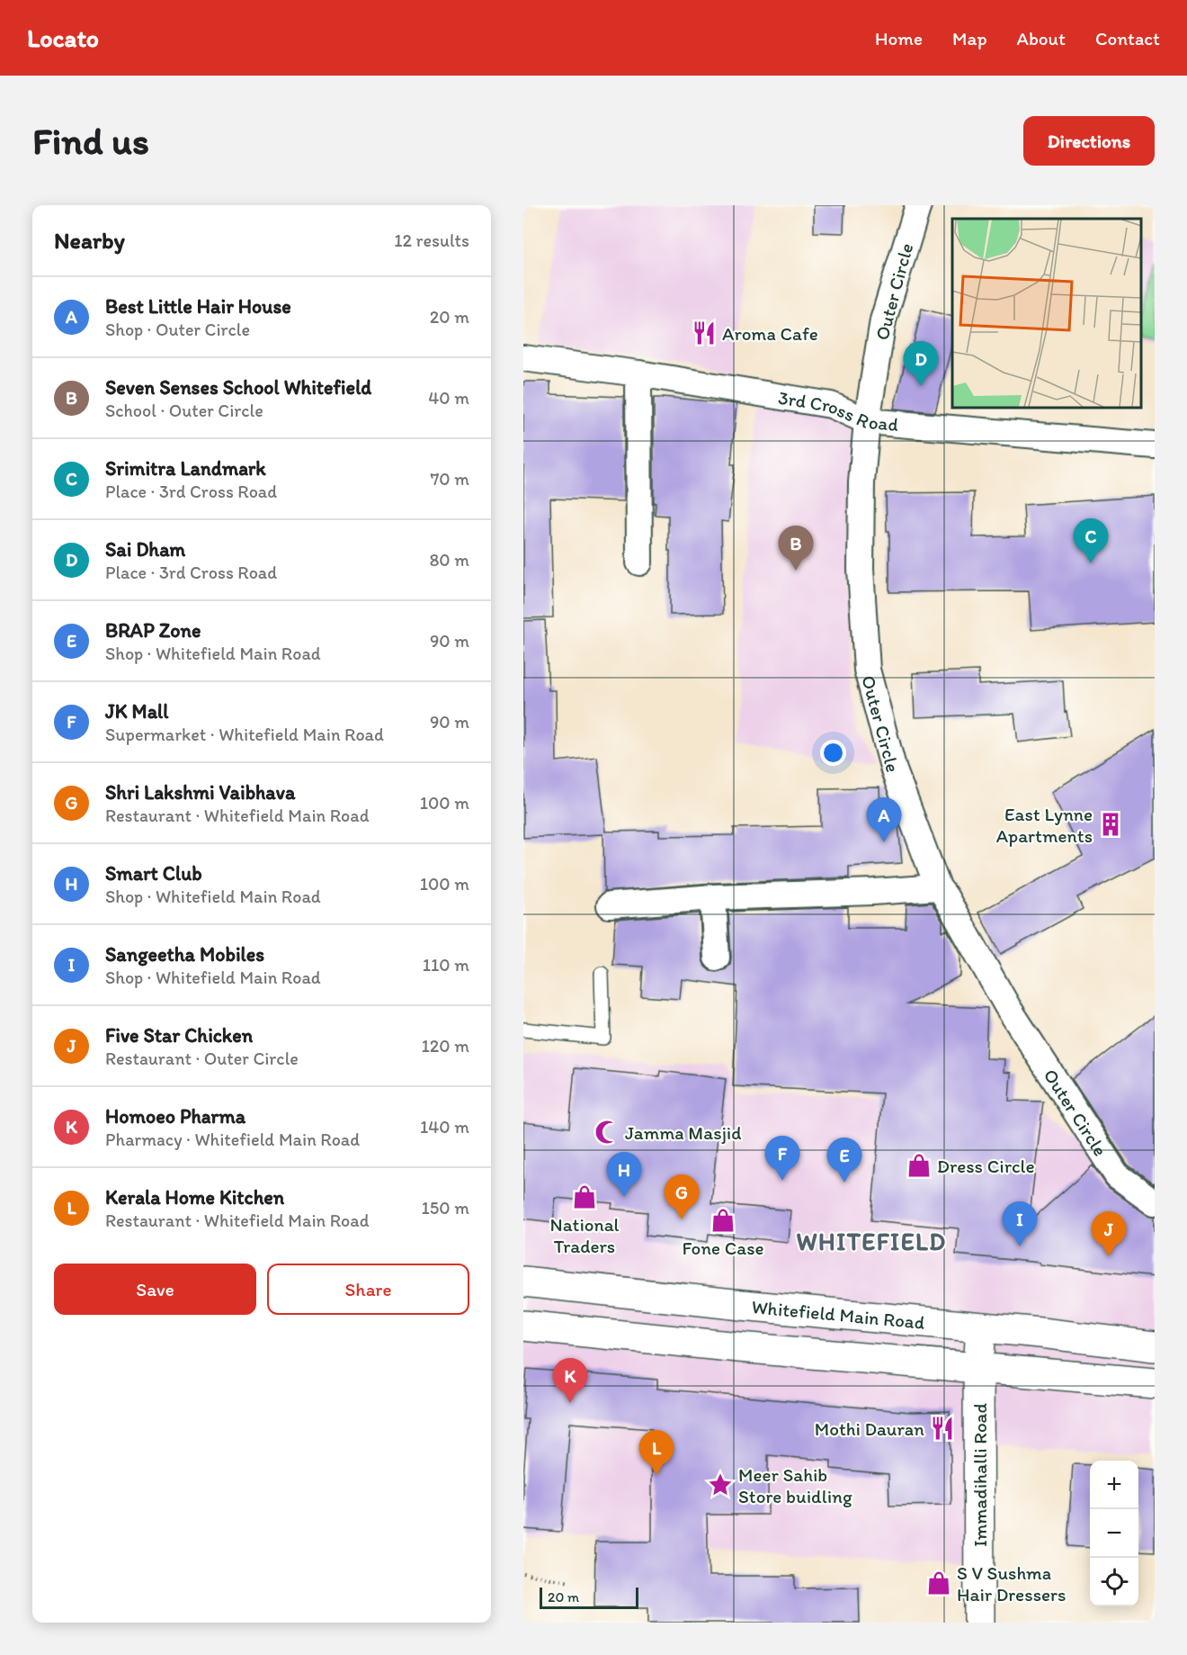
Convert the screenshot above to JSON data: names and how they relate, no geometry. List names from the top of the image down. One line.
{"streets":{"main road":["Whitefield Main Road","Immadihalli Road"],"street":["Outer Circle","3rd Cross Road"]},"crossings":[["Outer Circle","3rd Cross Road"],["Whitefield Main Road","Immadihalli Road"]],"districts":["WHITEFIELD"],"places":{"restaurant":["Aroma Cafe","Mothi Dauran"],"building":["East Lynne Apartments"],"mosque":["Jamma Masjid"],"shop":["Dress Circle","National Traders","Fone Case","S V Sushma Hair Dressers"],"place":["Meer Sahib Store buidling"]},"scale_bar":"20 m","page":{"header":"Locato","nav":["Home","Map","About","Contact"],"buttons":["Directions",["Save","Share"]],"title":"Find us","heading":["Nearby","12 results"],"list":[{"mark":"A","name":"Best Little Hair House","note":"Shop · Outer Circle","value":"20 m"},{"mark":"B","name":"Seven Senses School Whitefield","note":"School · Outer Circle","value":"40 m"},{"mark":"C","name":"Srimitra Landmark","note":"Place · 3rd Cross Road","value":"70 m"},{"mark":"D","name":"Sai Dham","note":"Place · 3rd Cross Road","value":"80 m"},{"mark":"E","name":"BRAP Zone","note":"Shop · Whitefield Main Road","value":"90 m"},{"mark":"F","name":"JK Mall","note":"Supermarket · Whitefield Main Road","value":"90 m"},{"mark":"G","name":"Shri Lakshmi Vaibhava","note":"Restaurant · Whitefield Main Road","value":"100 m"},{"mark":"H","name":"Smart Club","note":"Shop · Whitefield Main Road","value":"100 m"},{"mark":"I","name":"Sangeetha Mobiles","note":"Shop · Whitefield Main Road","value":"110 m"},{"mark":"J","name":"Five Star Chicken","note":"Restaurant · Outer Circle","value":"120 m"},{"mark":"K","name":"Homoeo Pharma","note":"Pharmacy · Whitefield Main Road","value":"140 m"},{"mark":"L","name":"Kerala Home Kitchen","note":"Restaurant · Whitefield Main Road","value":"150 m"}],"pins":["D","C","B","A","F","E","H","G","I","J","K","L"],"map_buttons":["+","−"],"scale":"20 m"}}
